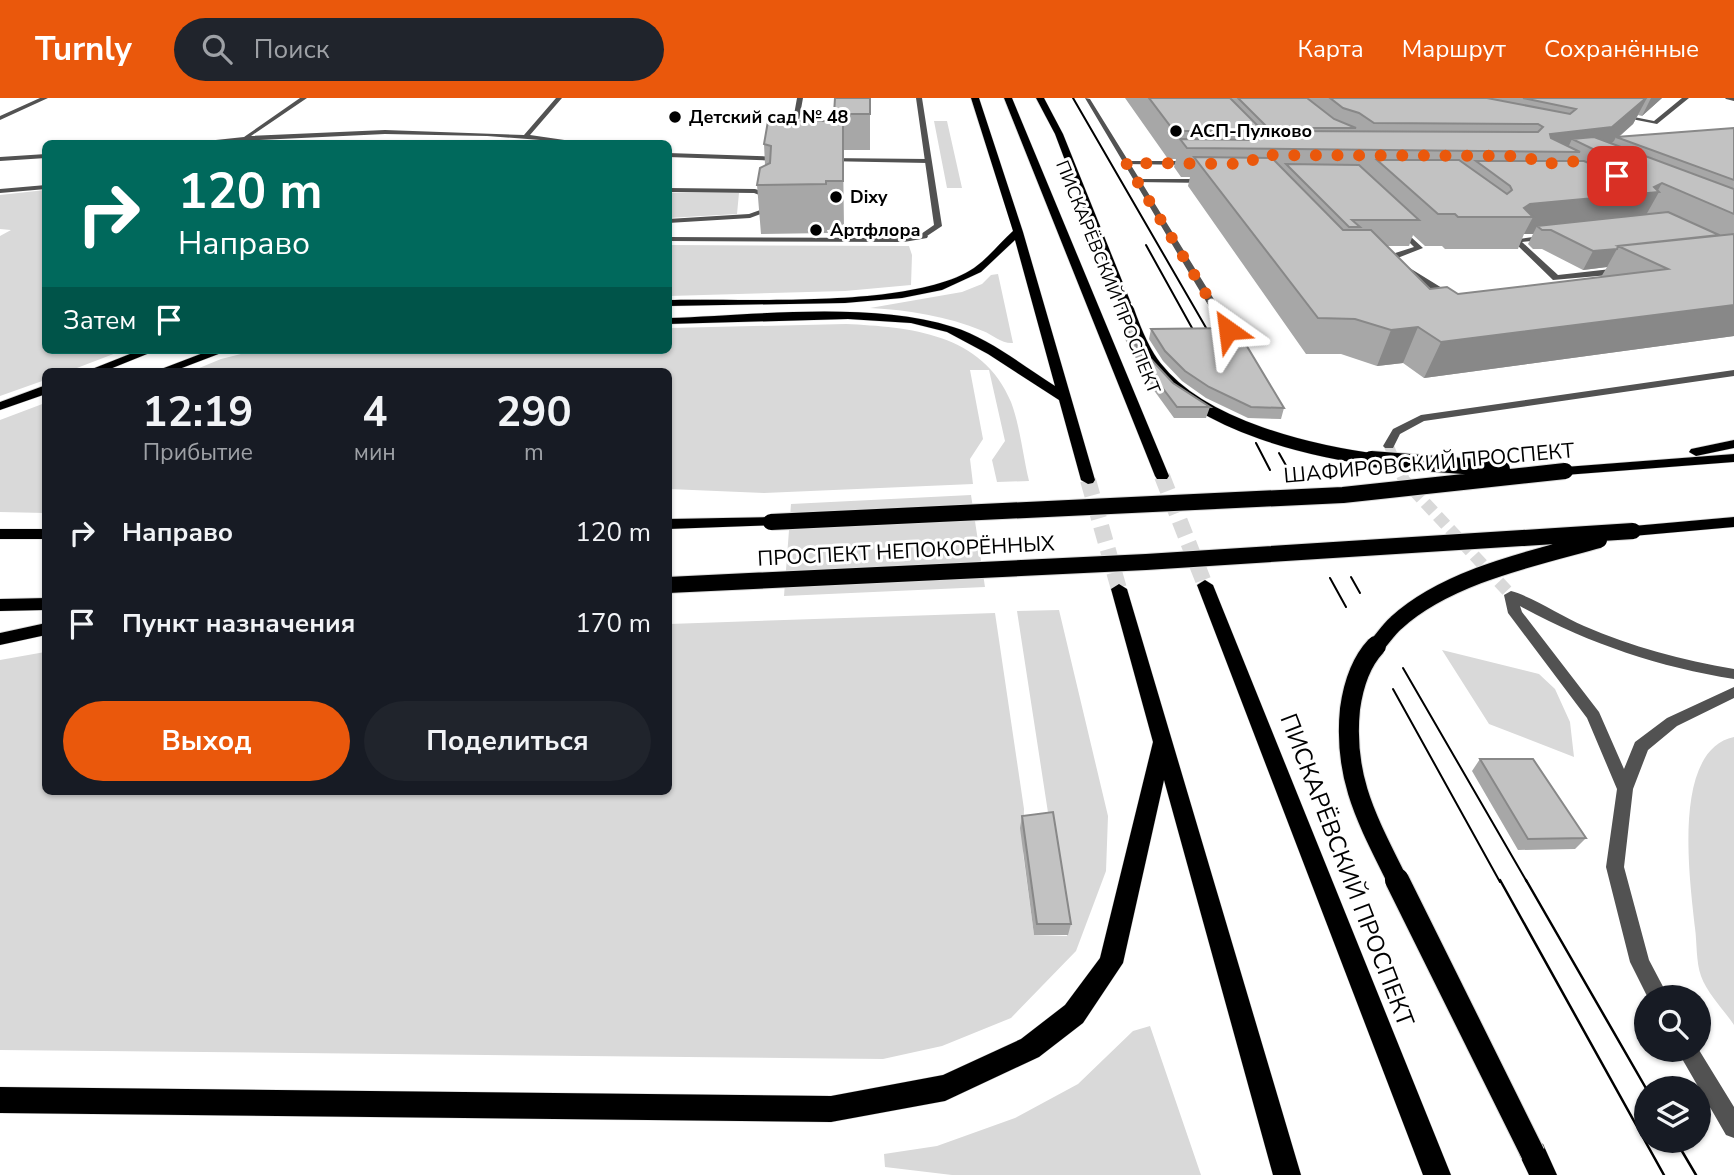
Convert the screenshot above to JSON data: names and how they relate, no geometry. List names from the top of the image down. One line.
{"streets":{"main road":["ПИСКАРЁВСКИЙ ПРОСПЕКТ","ШАФИРОВСКИЙ ПРОСПЕКТ","ПРОСПЕКТ НЕПОКОРЁННЫХ"]},"crossings":[["ШАФИРОВСКИЙ ПРОСПЕКТ","ПРОСПЕКТ НЕПОКОРЁННЫХ"]],"places":["Детский сад № 48","АСП-Пулково","Dixy","Артфлора"],"page":{"header":"Turnly","search":"Поиск","nav":["Карта","Маршрут","Сохранённые"],"turn":["120 m","Направо"],"then":"Затем","eta":["12:19","Прибытие","4","мин","290","m"],"list":[{"name":"Направо","value":"120 m"},{"name":"Пункт назначения","value":"170 m"}],"buttons":["Выход","Поделиться"]}}
